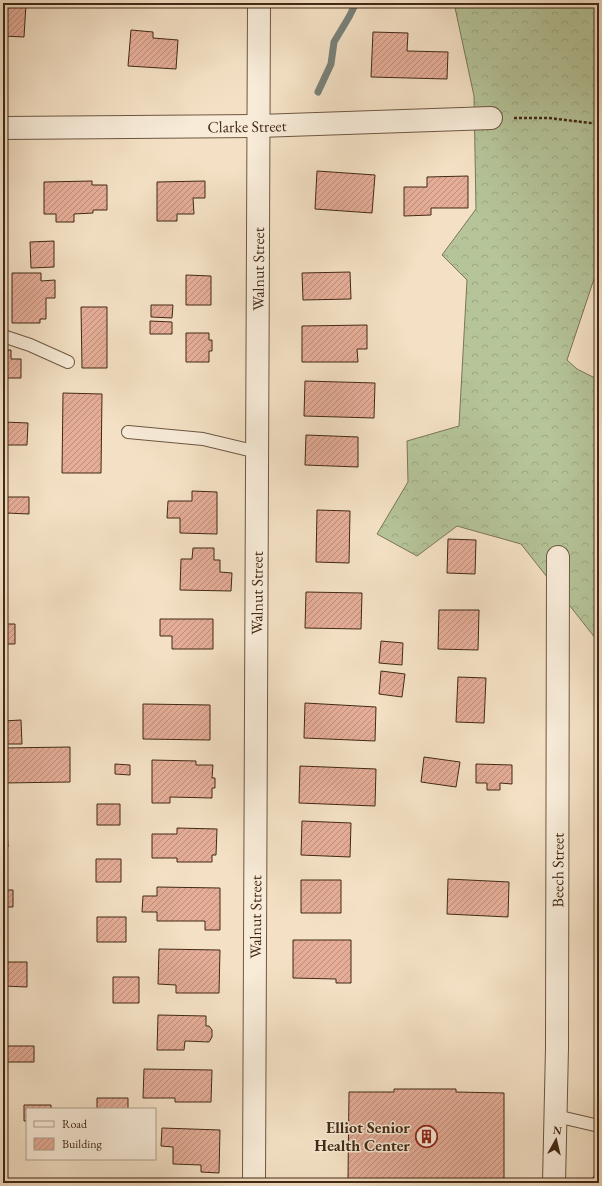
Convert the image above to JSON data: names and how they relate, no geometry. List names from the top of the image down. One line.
{"streets":{"street":["Clarke Street","Walnut Street","Beech Street"]},"crossings":[["Clarke Street","Walnut Street"]],"places":{"building":["Elliot Senior Health Center"]},"legend":["Road","Building"],"north":"top"}
